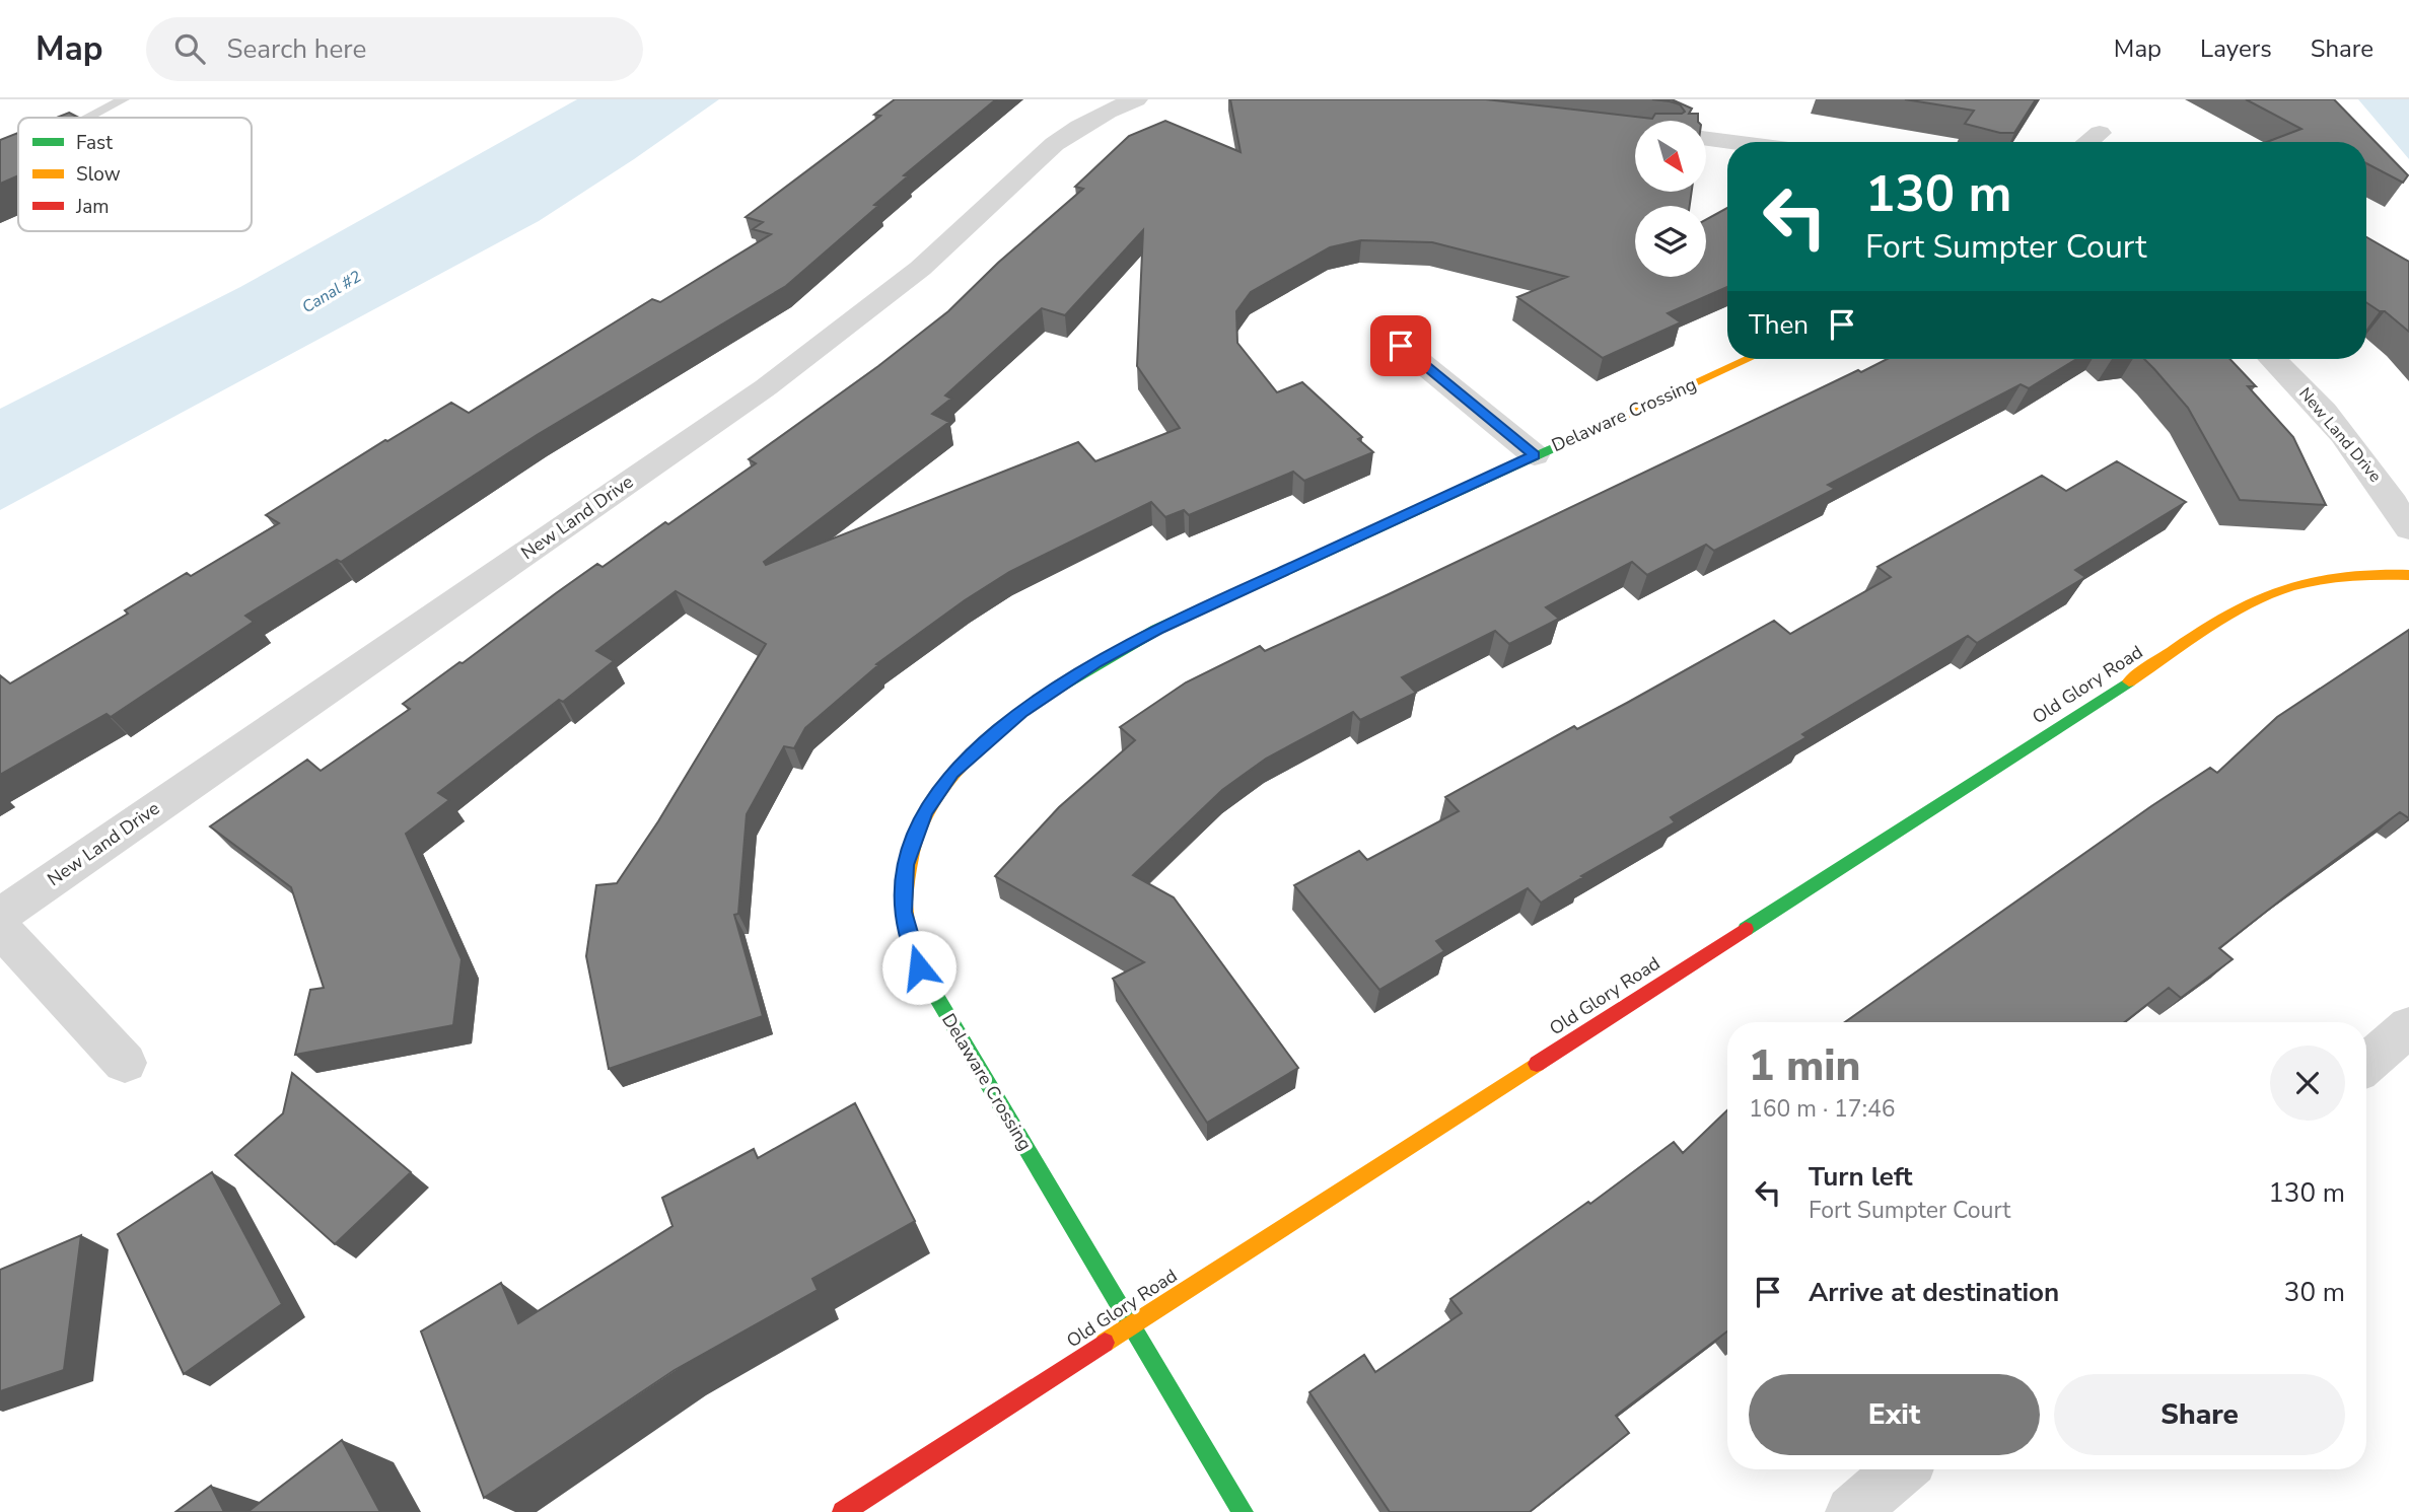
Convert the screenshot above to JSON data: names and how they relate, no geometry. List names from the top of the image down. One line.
{"streets":{"street":["Delaware Crossing","New Land Drive","Old Glory Road"]},"crossings":[["Delaware Crossing","Old Glory Road"]],"water":["Canal #2"],"legend":["Fast","Slow","Jam"],"north":"bottom right","page":{"header":"Map","search":"Search here","nav":["Map","Layers","Share"],"turn":["130 m","Fort Sumpter Court"],"then":"Then","heading":["1 min","160 m · 17:46"],"list":[{"name":"Turn left","note":"Fort Sumpter Court","value":"130 m"},{"name":"Arrive at destination","value":"30 m"}],"buttons":["Exit","Share"]}}
